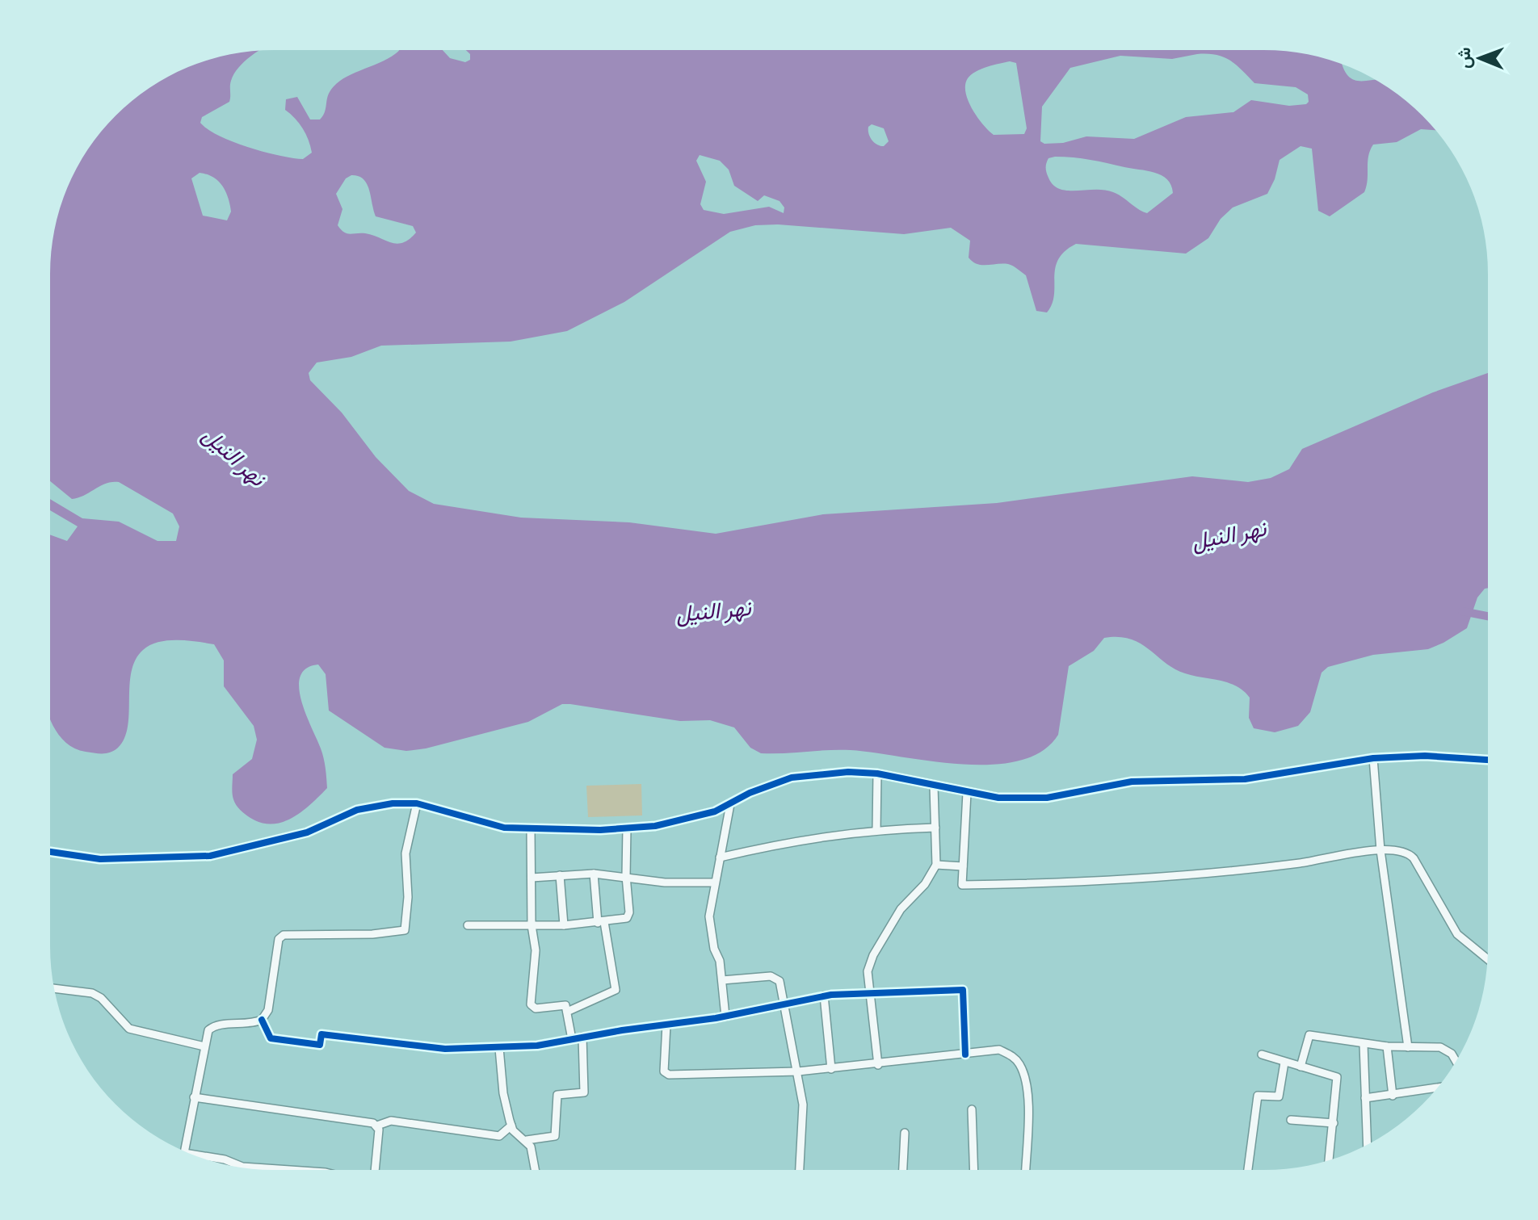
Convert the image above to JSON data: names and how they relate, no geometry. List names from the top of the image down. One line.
{"water":["نهر النيل"],"north":"left"}
